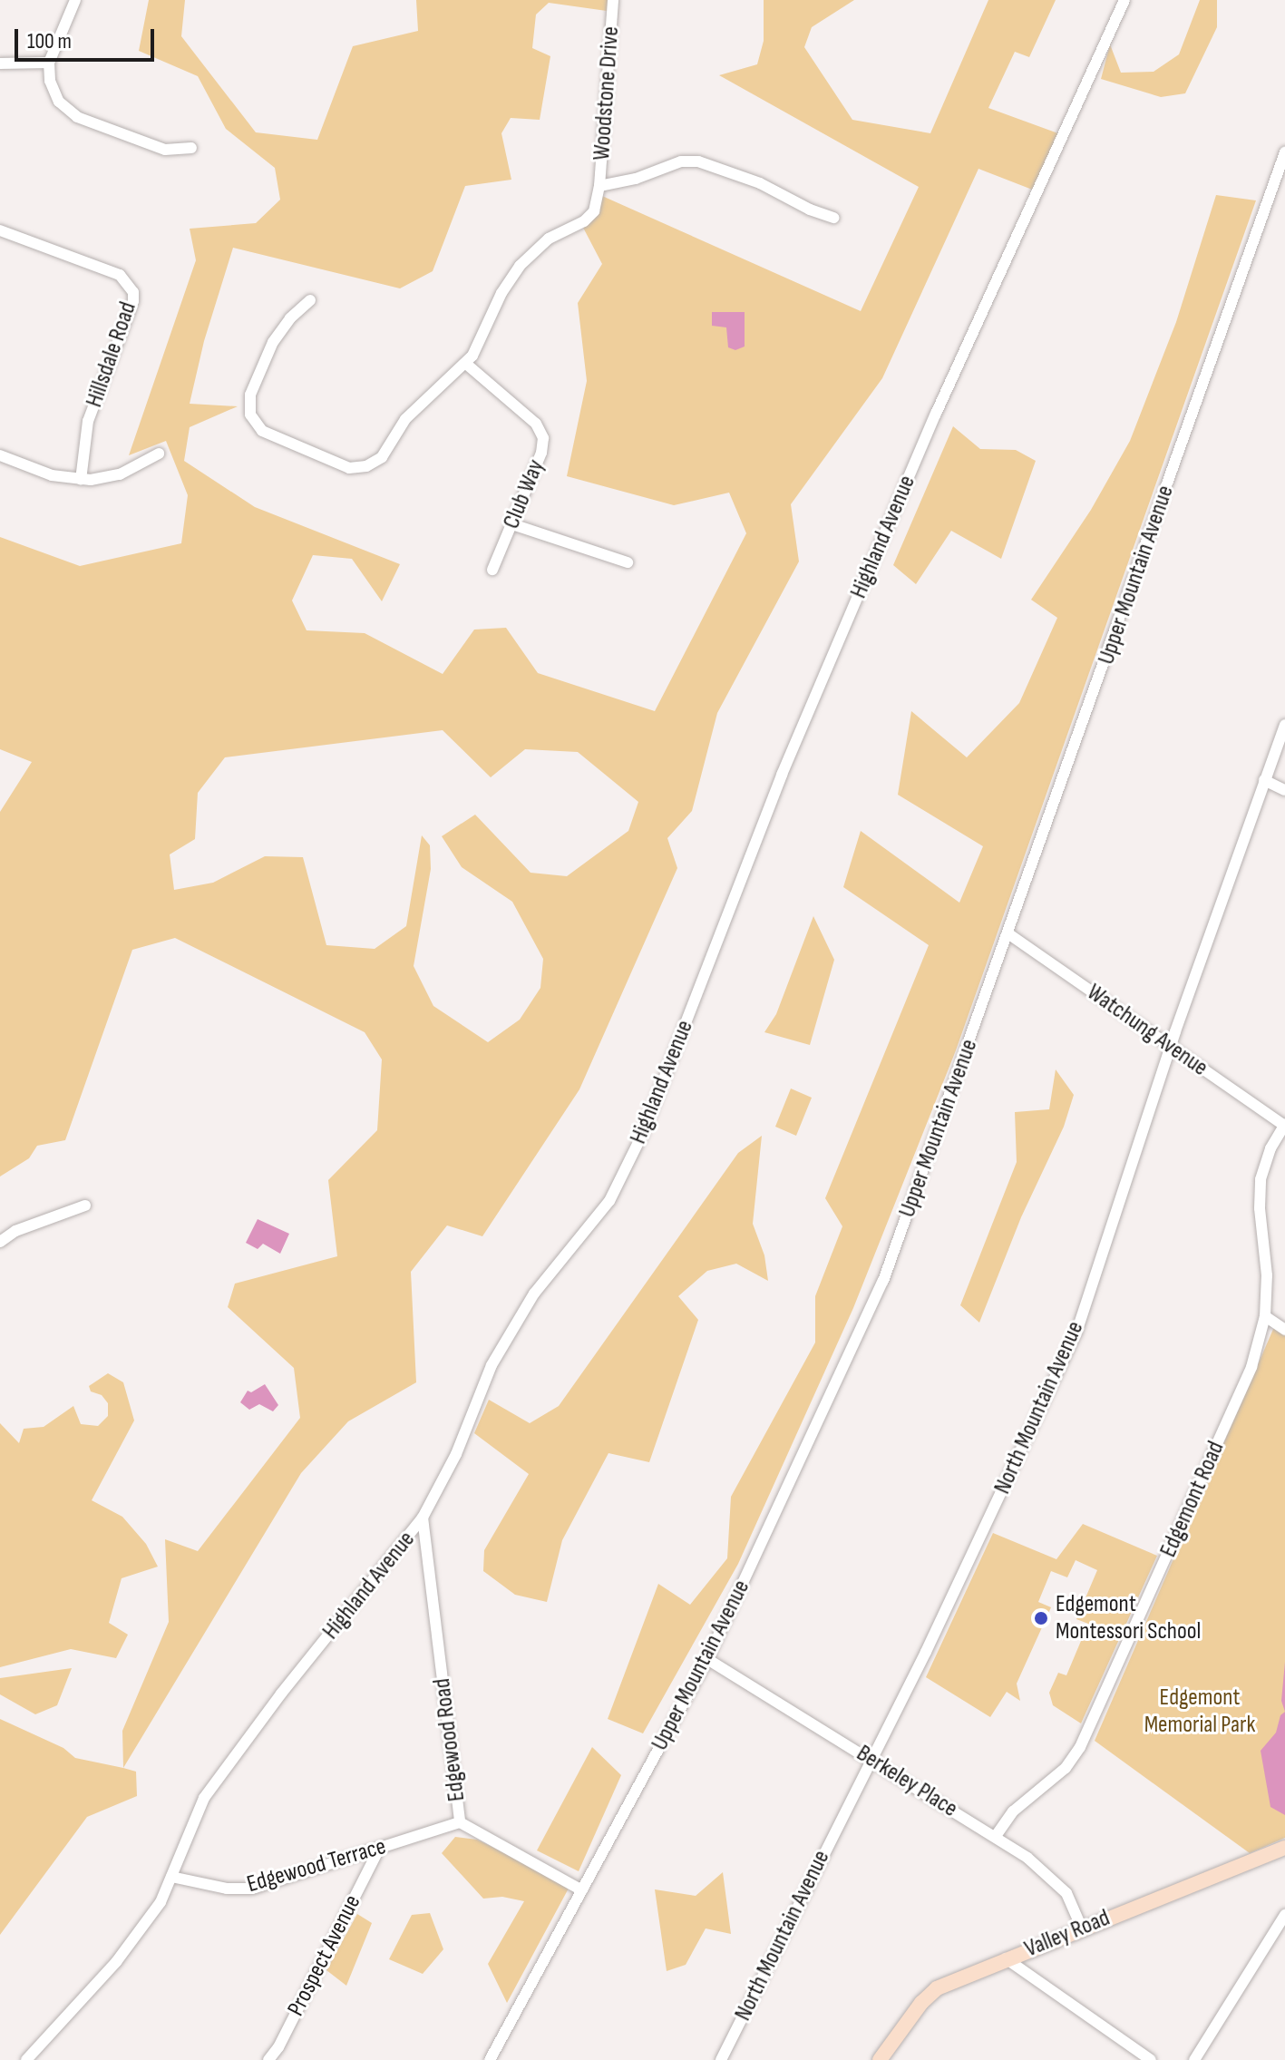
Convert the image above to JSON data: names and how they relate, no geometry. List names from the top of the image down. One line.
{"streets":{"main road":["Valley Road"],"street":["Woodstone Drive","Hillsdale Road","Club Way","Highland Avenue","Upper Mountain Avenue","Watchung Avenue","North Mountain Avenue","Edgemont Road","Edgewood Road","Berkeley Place","Edgewood Terrace","Prospect Avenue"]},"crossings":[["Woodstone Drive","Club Way"],["Highland Avenue","Edgewood Road"],["Highland Avenue","Edgewood Terrace"],["Upper Mountain Avenue","Watchung Avenue"],["Upper Mountain Avenue","Edgewood Road"],["Upper Mountain Avenue","Berkeley Place"],["Watchung Avenue","North Mountain Avenue"],["Watchung Avenue","Edgemont Road"],["North Mountain Avenue","Berkeley Place"],["Edgemont Road","Berkeley Place"],["Edgewood Road","Edgewood Terrace"],["Berkeley Place","Valley Road"],["Edgewood Terrace","Prospect Avenue"]],"parks":["Edgemont Memorial Park"],"places":["Edgemont Montessori School"],"scale_bar":"100 m"}
